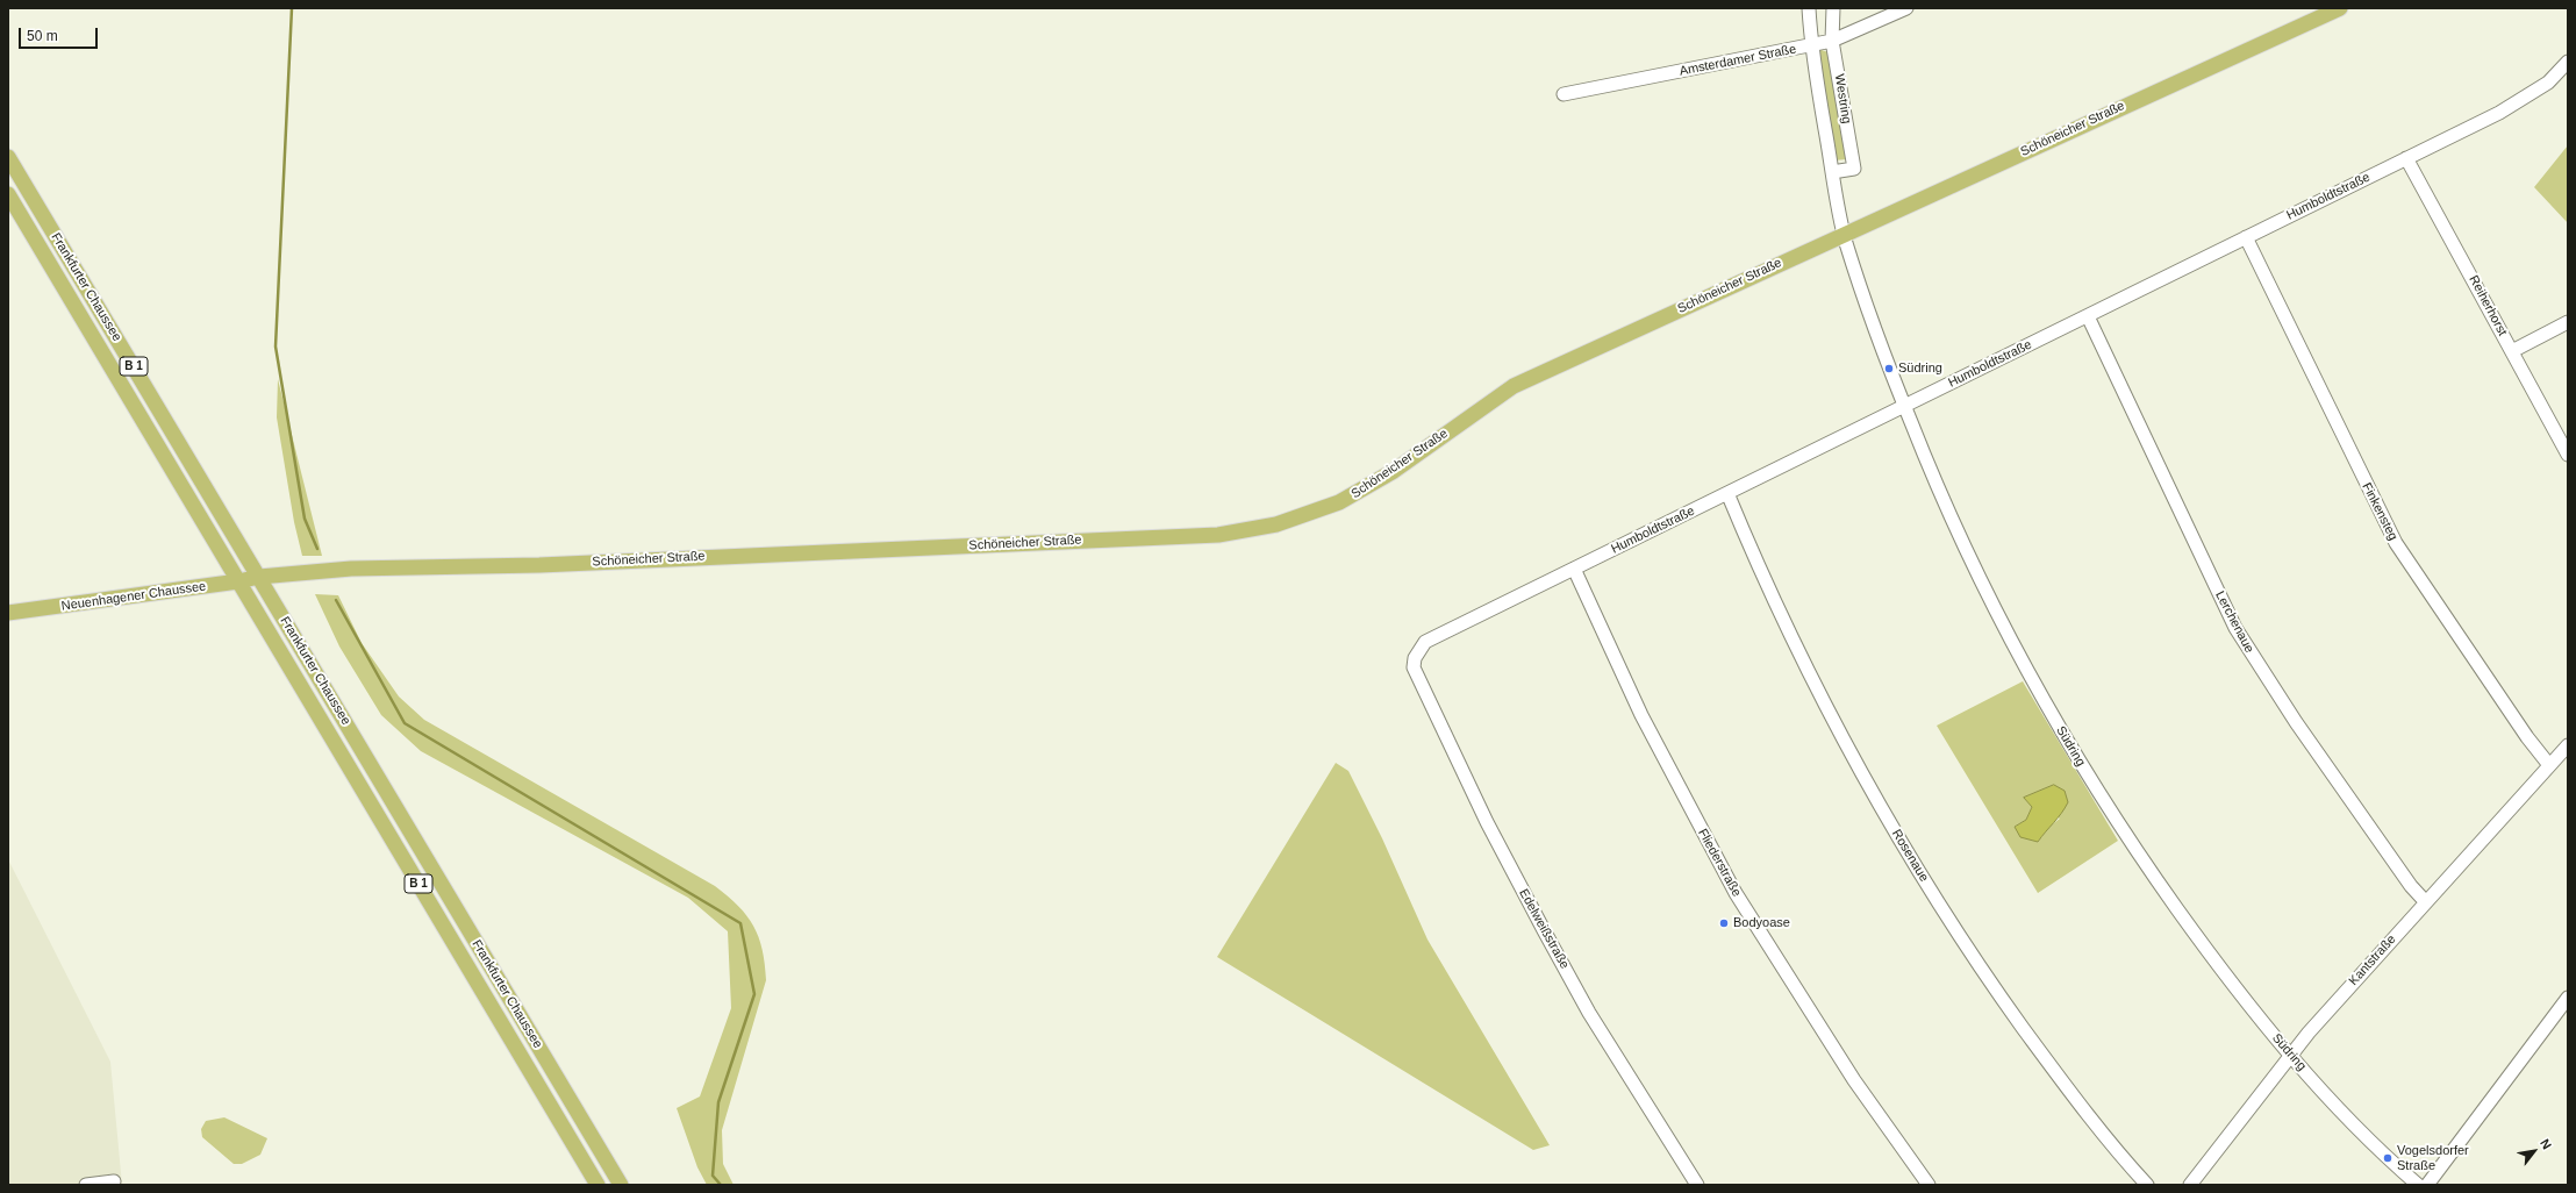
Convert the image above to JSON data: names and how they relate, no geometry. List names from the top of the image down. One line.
{"streets":{"main road":["Schöneicher Straße","Frankfurter Chaussee","B 1","Neuenhagener Chaussee"],"street":["Amsterdamer Straße","Westring","Humboldtstraße","Reiherhorst","Finkensteg","Lerchenaue","Südring","Rosenaue","Fliederstraße","Edelweißstraße","Kantstraße"]},"crossings":[["Amsterdamer Straße","Westring"],["Westring","Schöneicher Straße"],["Westring","Südring"],["Schöneicher Straße","Frankfurter Chaussee"],["Schöneicher Straße","Neuenhagener Chaussee"],["Schöneicher Straße","Südring"],["Humboldtstraße","Reiherhorst"],["Humboldtstraße","Finkensteg"],["Humboldtstraße","Lerchenaue"],["Humboldtstraße","Südring"],["Humboldtstraße","Rosenaue"],["Humboldtstraße","Fliederstraße"],["Humboldtstraße","Edelweißstraße"],["Frankfurter Chaussee","Neuenhagener Chaussee"],["Finkensteg","Kantstraße"],["Lerchenaue","Kantstraße"],["Südring","Kantstraße"]],"places":["Südring","Bodyoase","Vogelsdorfer Straße"],"scale_bar":"50 m","north":"top right"}
